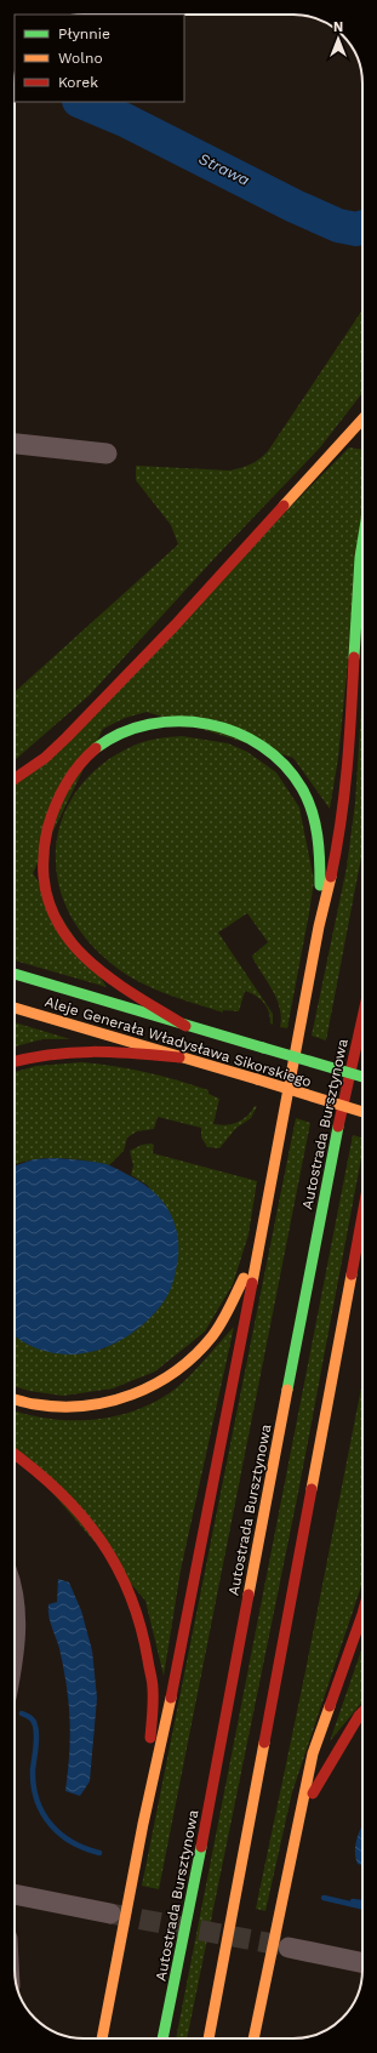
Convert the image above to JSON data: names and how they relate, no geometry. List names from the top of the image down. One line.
{"streets":{"main road":["Aleje Generała Władysława Sikorskiego","Autostrada Bursztynowa"]},"water":["Strawa"],"legend":["Płynnie","Wolno","Korek"],"north":"top"}
